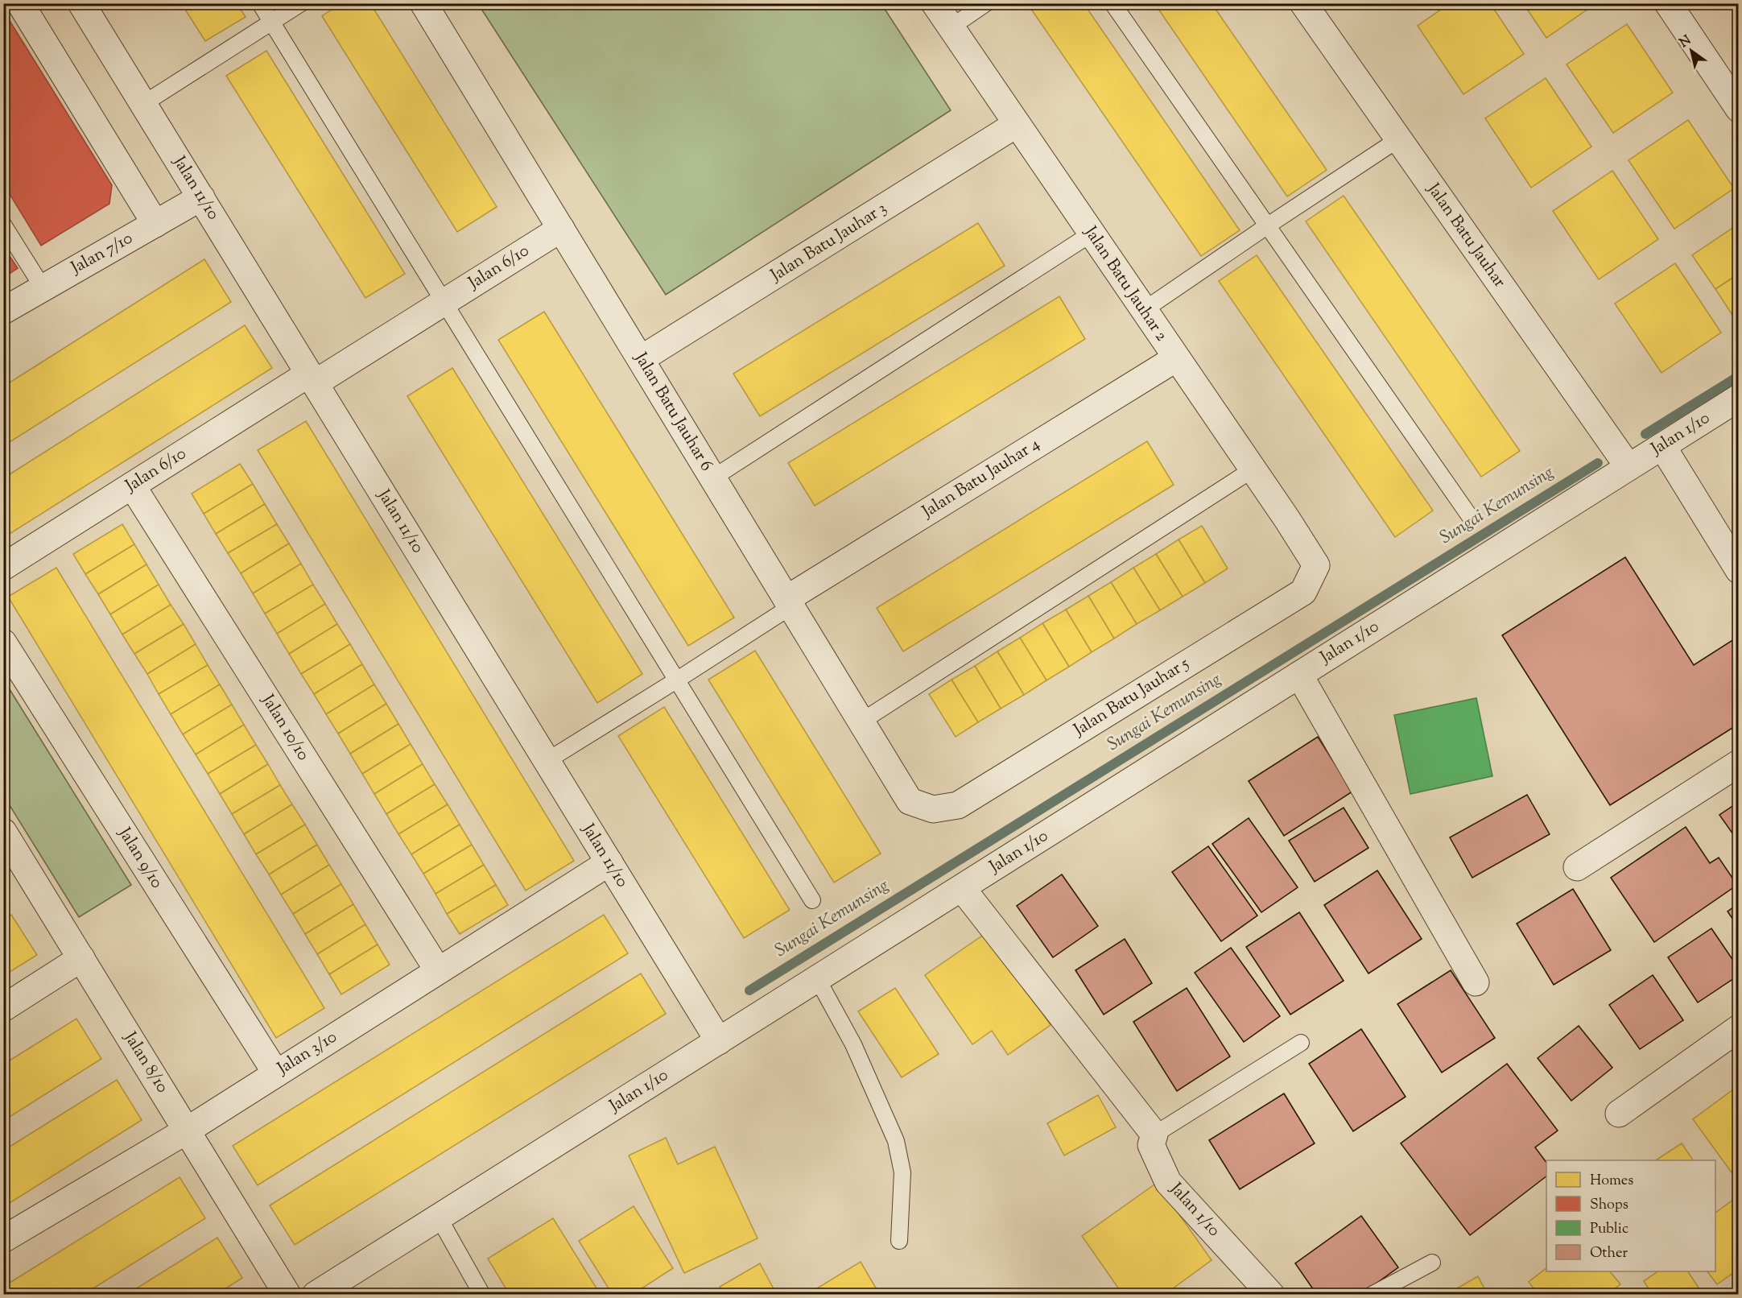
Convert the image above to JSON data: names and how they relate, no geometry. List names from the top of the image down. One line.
{"streets":{"street":["Jalan 11/10","Jalan Batu Jauhar","Jalan Batu Jauhar 3","Jalan 7/10","Jalan 6/10","Jalan Batu Jauhar 2","Jalan Batu Jauhar 6","Jalan 1/10","Jalan Batu Jauhar 4","Jalan Batu Jauhar 5","Jalan 10/10","Jalan 9/10","Jalan 3/10","Jalan 8/10"]},"crossings":[["Jalan 11/10","Jalan 7/10"],["Jalan 11/10","Jalan 6/10"],["Jalan 11/10","Jalan 1/10"],["Jalan 11/10","Jalan 3/10"],["Jalan Batu Jauhar","Jalan 1/10"],["Jalan Batu Jauhar 3","Jalan Batu Jauhar 2"],["Jalan Batu Jauhar 3","Jalan Batu Jauhar 6"],["Jalan 6/10","Jalan Batu Jauhar 6"],["Jalan 6/10","Jalan 10/10"],["Jalan Batu Jauhar 2","Jalan Batu Jauhar 4"],["Jalan Batu Jauhar 2","Jalan Batu Jauhar 5"],["Jalan Batu Jauhar 6","Jalan Batu Jauhar 4"],["Jalan Batu Jauhar 6","Jalan Batu Jauhar 5"],["Jalan 10/10","Jalan 3/10"],["Jalan 9/10","Jalan 3/10"],["Jalan 3/10","Jalan 8/10"]],"water":["Sungai Kemunsing"],"legend":["Homes","Shops","Public","Other"],"north":"top left"}
